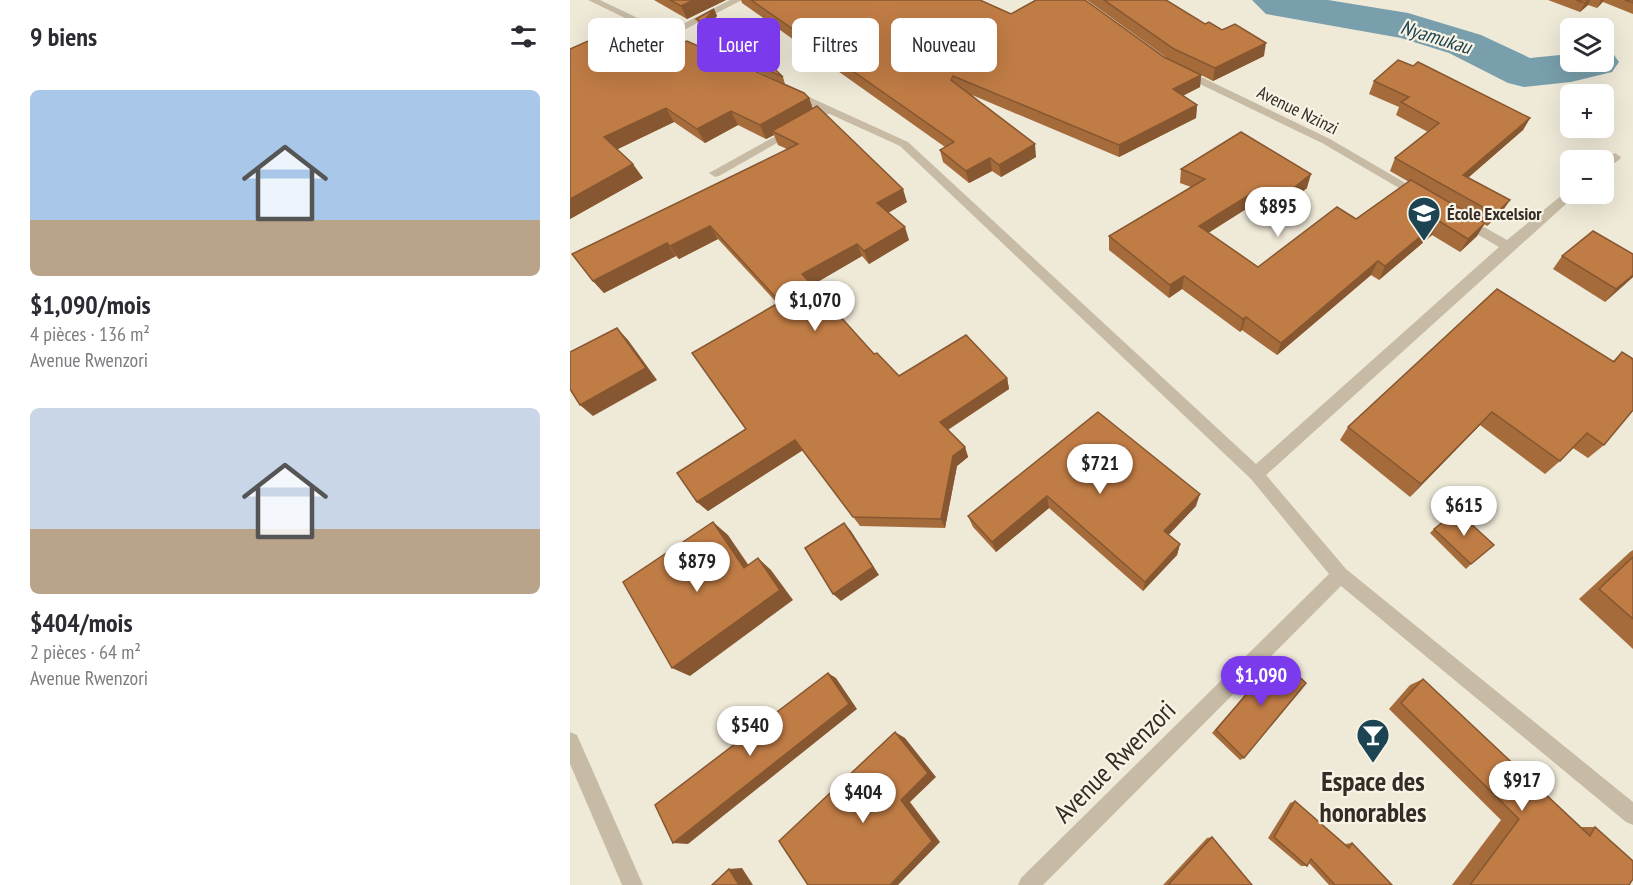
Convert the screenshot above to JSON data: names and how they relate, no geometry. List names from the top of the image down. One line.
{"streets":{"street":["Avenue Nzinzi","Avenue Rwenzori"]},"water":["Nyamukau"],"places":{"school or university":["École Excelsior"],"bar":["Espace des honorables"]},"page":{"heading":"9 biens","map_buttons":["+","−"],"chip":["Acheter","Louer","Filtres","Nouveau"],"list":[{"name":"$1,090/mois","note":"4 pièces · 136 m² · Avenue Rwenzori"},{"name":"$404/mois","note":"2 pièces · 64 m² · Avenue Rwenzori"}],"price":["$895","$1,070","$721","$615","$879","$1,090","$540","$917","$404"]}}
